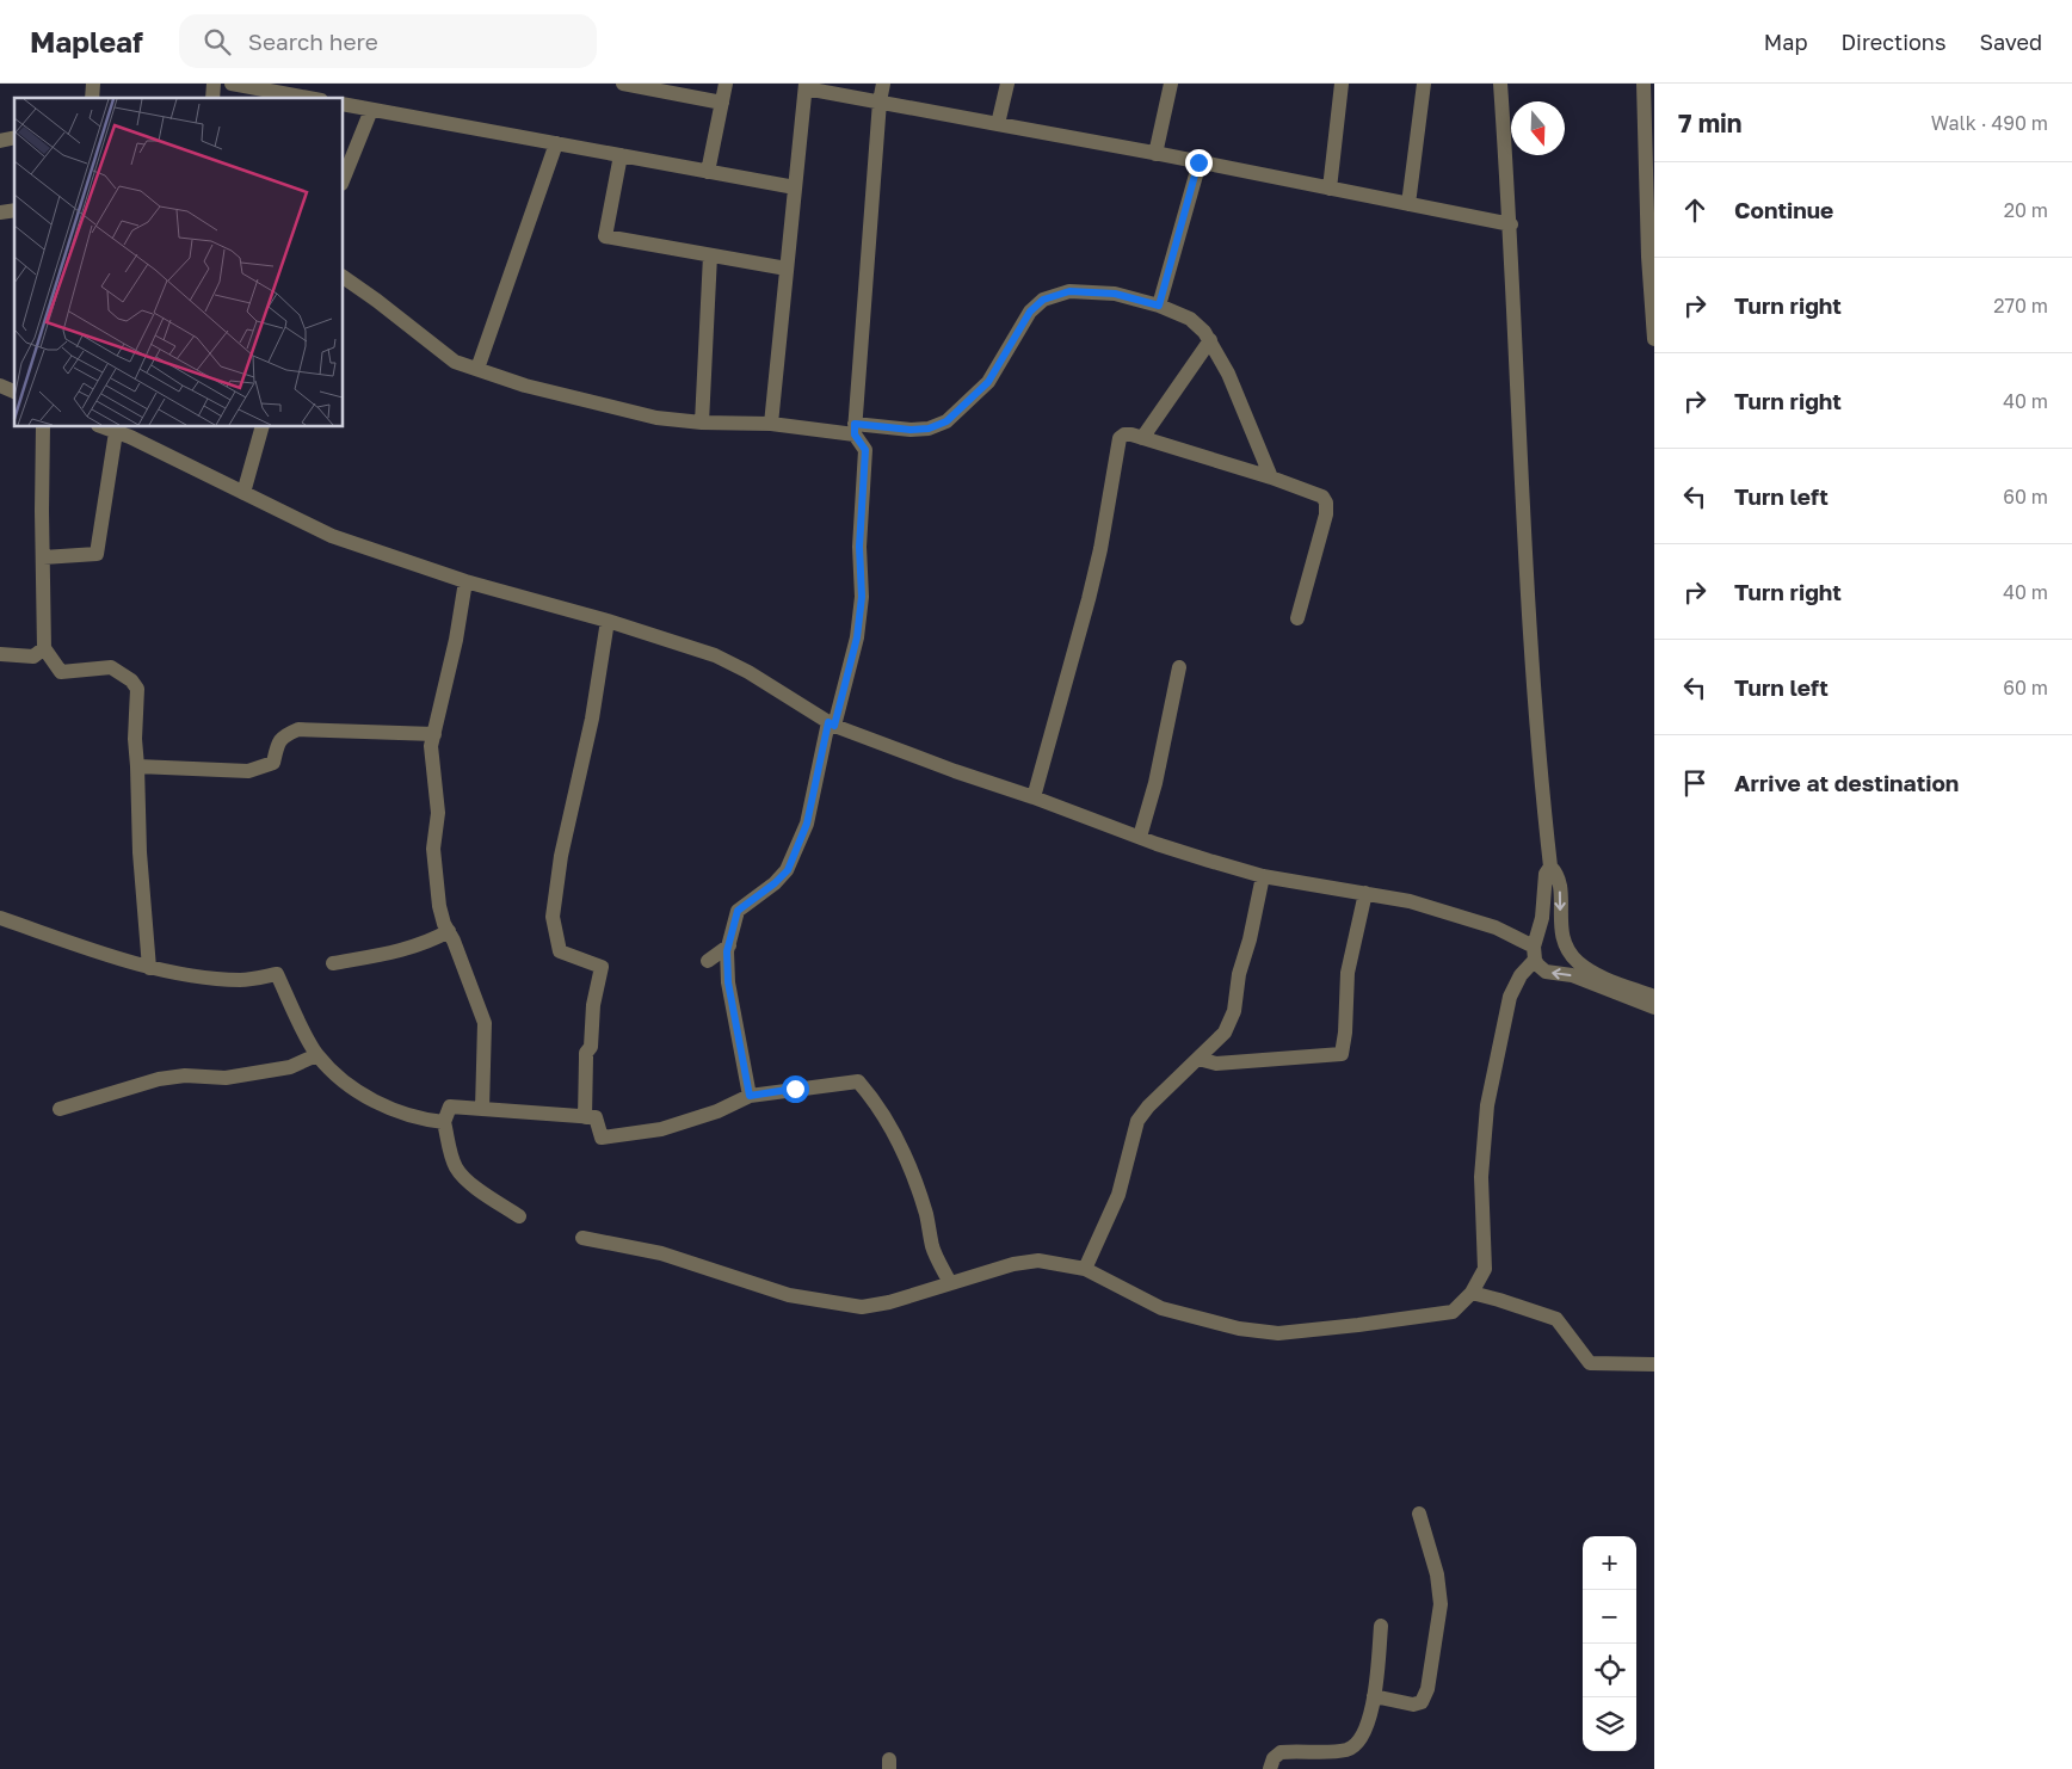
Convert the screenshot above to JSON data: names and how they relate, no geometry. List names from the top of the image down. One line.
{"north":"bottom","page":{"header":"Mapleaf","search":"Search here","nav":["Map","Directions","Saved"],"heading":["7 min","Walk · 490 m"],"list":[["Continue","20 m"],["Turn right","270 m"],["Turn right","40 m"],["Turn left","60 m"],["Turn right","40 m"],["Turn left","60 m"],"Arrive at destination"],"map_buttons":["+","−"]}}
